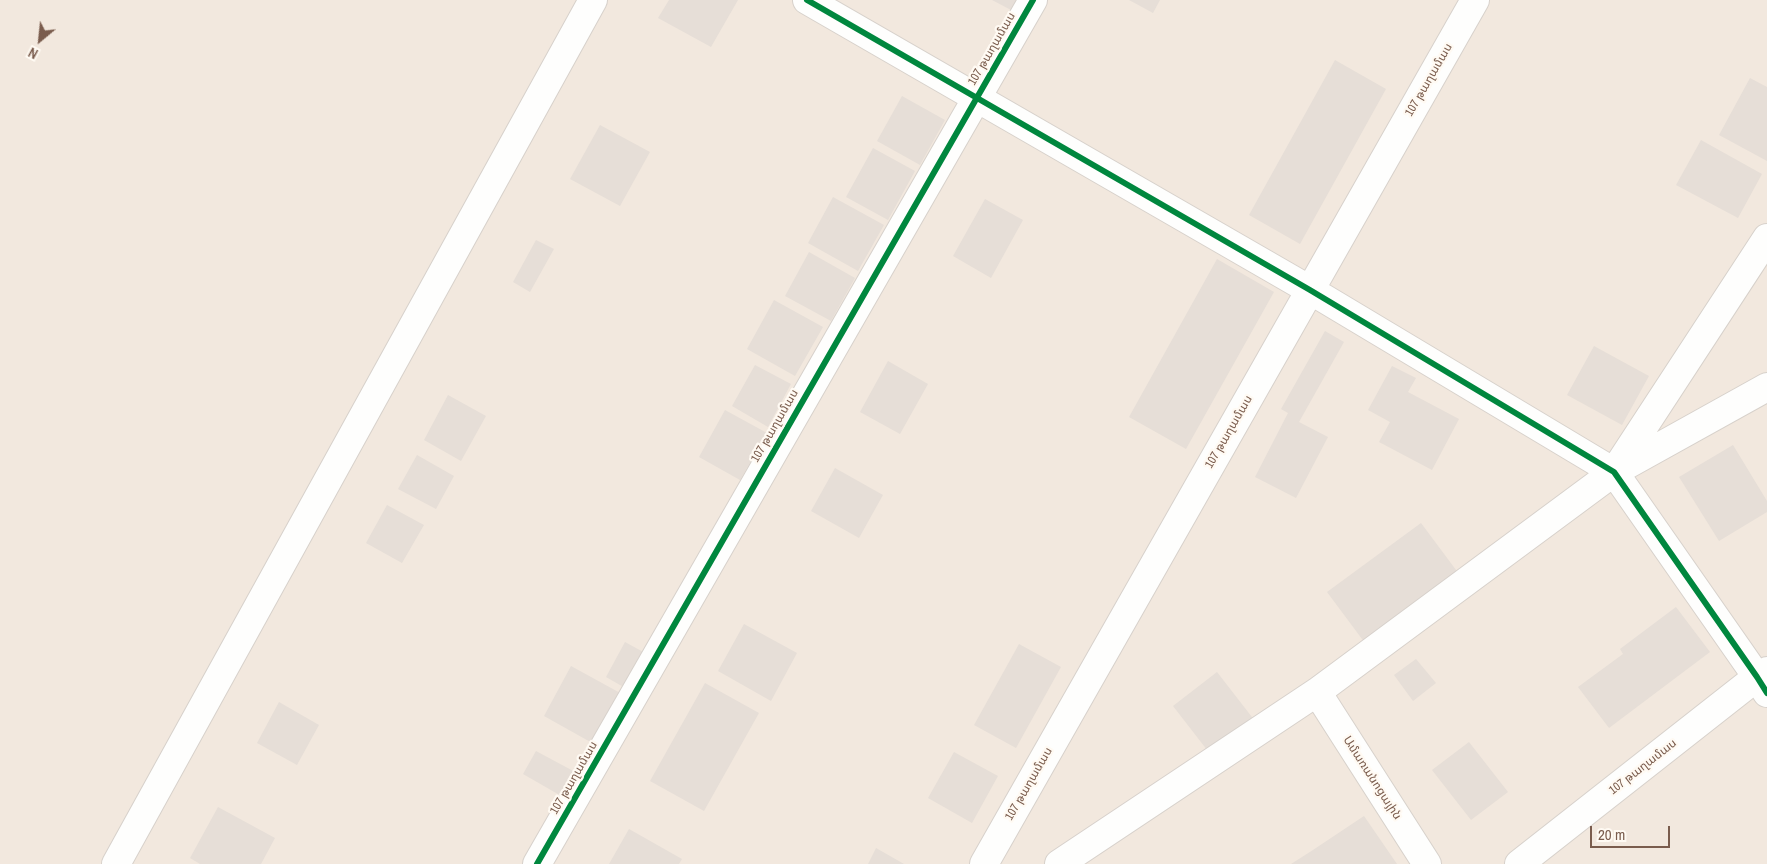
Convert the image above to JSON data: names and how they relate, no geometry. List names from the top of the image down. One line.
{"streets":{"street":["107 թաղամաս","Ամառանոցային"]},"scale_bar":"20 m","north":"bottom left"}
